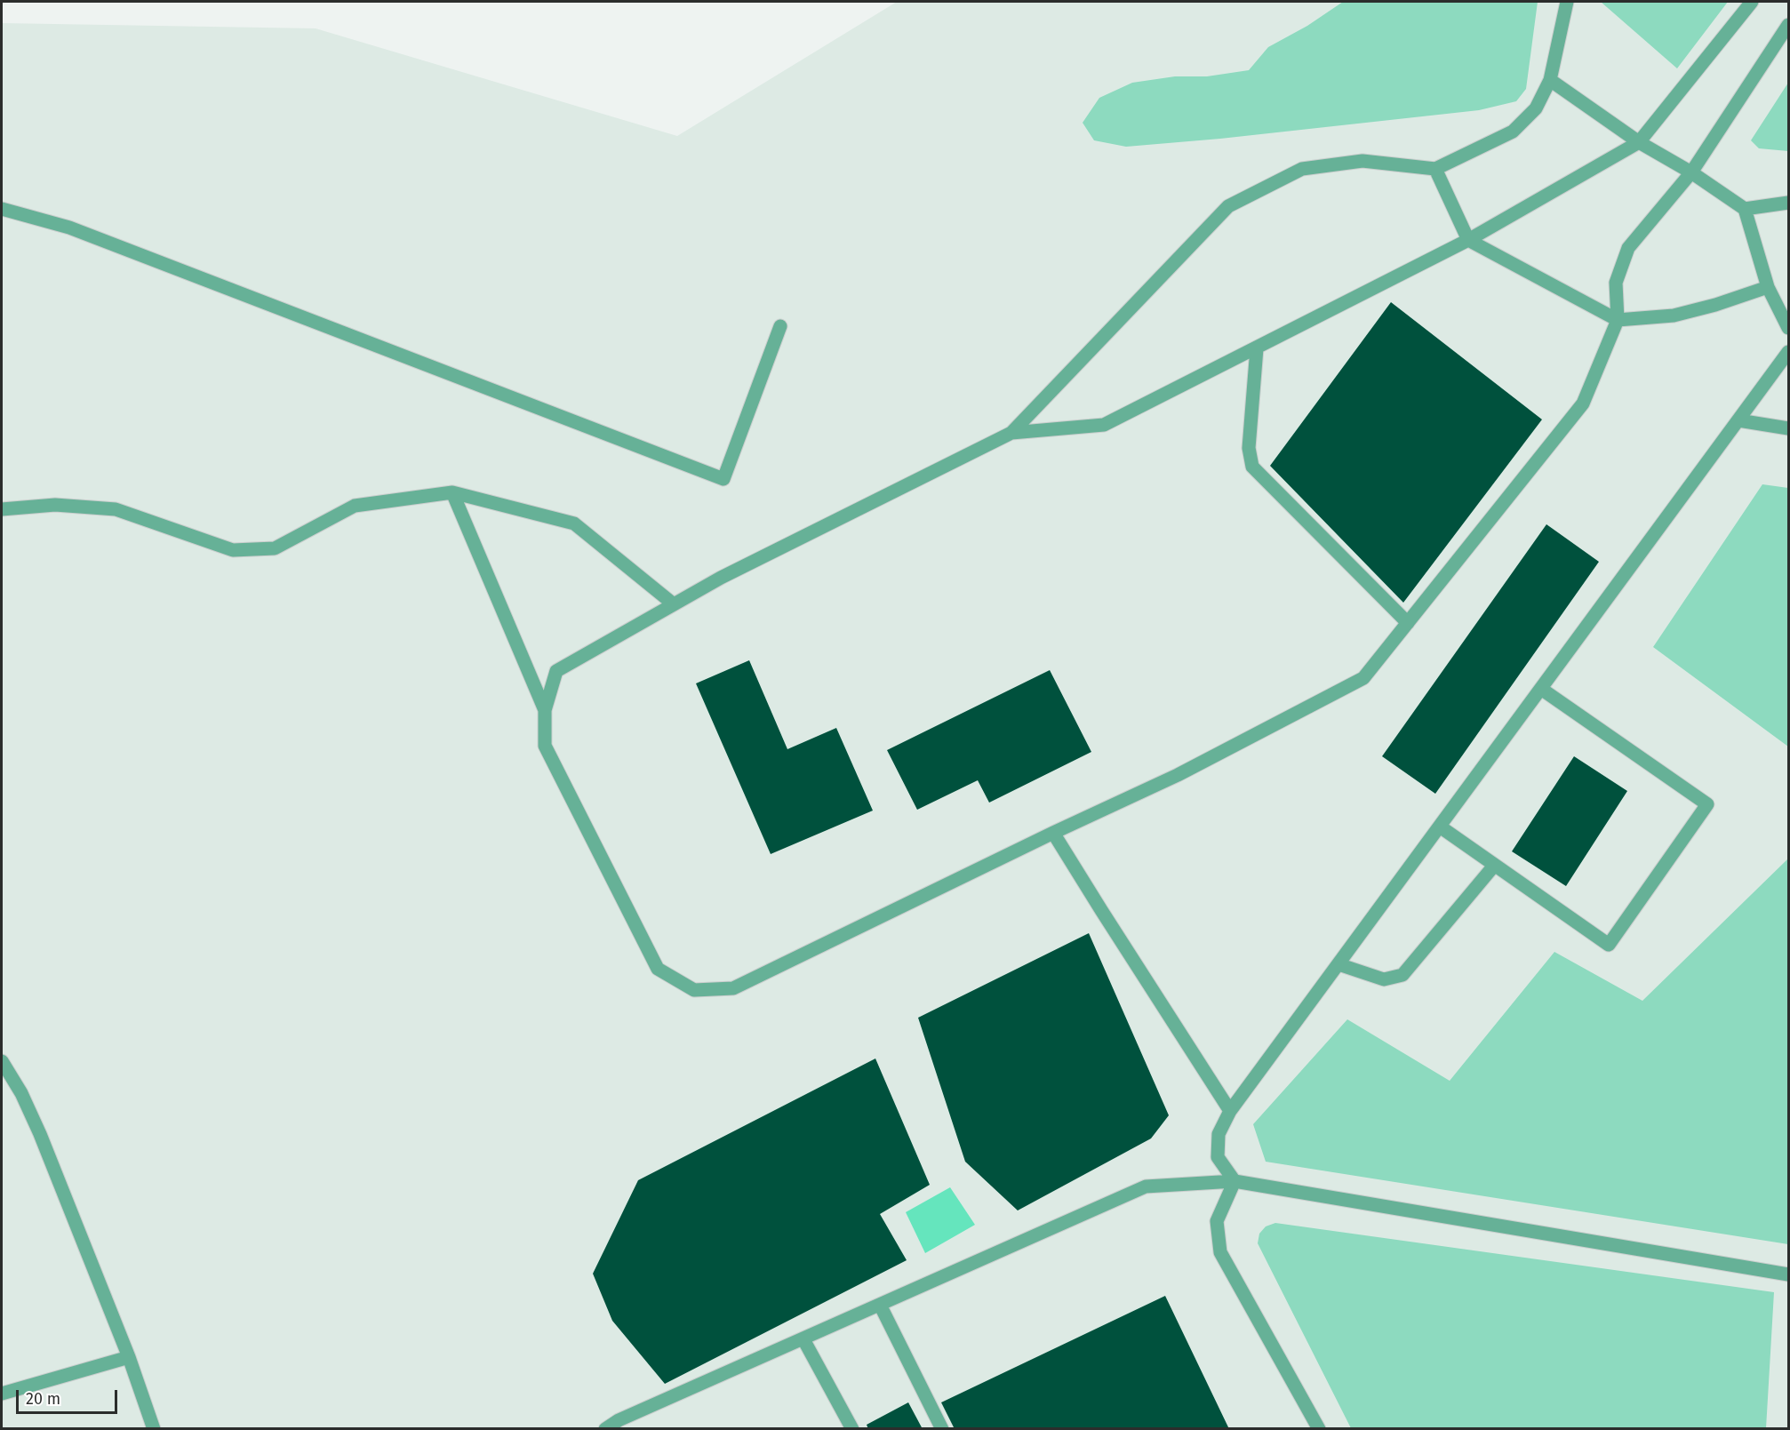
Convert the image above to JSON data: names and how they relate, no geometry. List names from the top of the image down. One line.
{"scale_bar":"20 m"}
